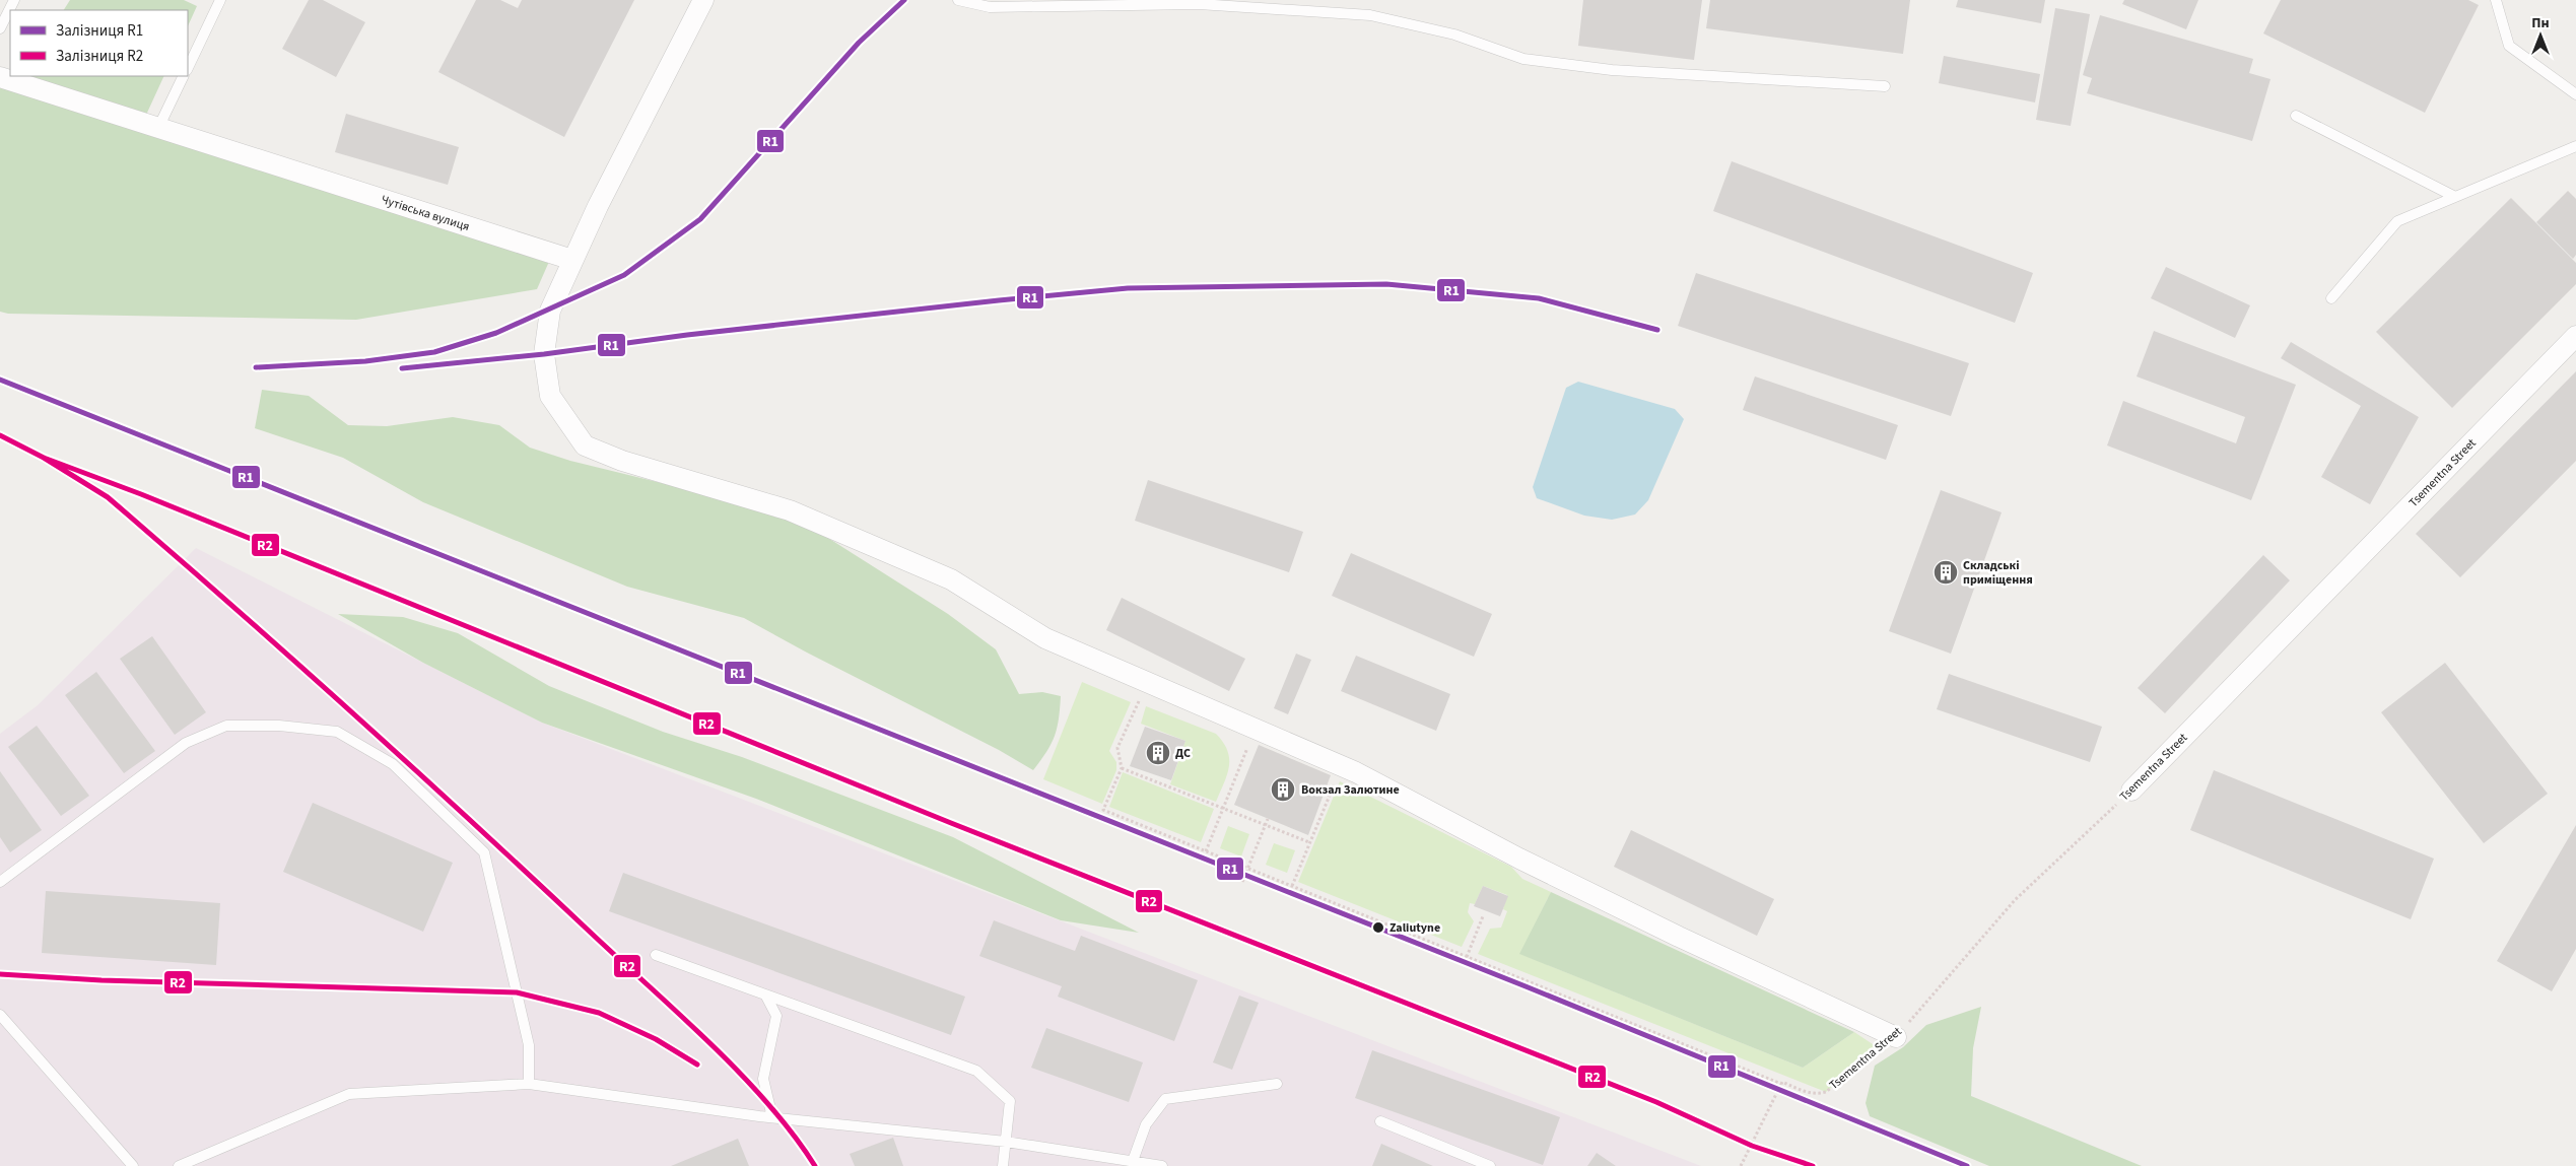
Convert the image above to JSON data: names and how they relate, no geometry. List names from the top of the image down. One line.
{"streets":{"street":["Чутівська вулиця","Tsementna Street"]},"places":{"building":["Складські приміщення","ДС","Вокзал Залютине"],"other":["Zaliutyne"]},"lines":["rail line R1","rail line R2"],"legend":["Залізниця R1","Залізниця R2"],"north":"top"}
